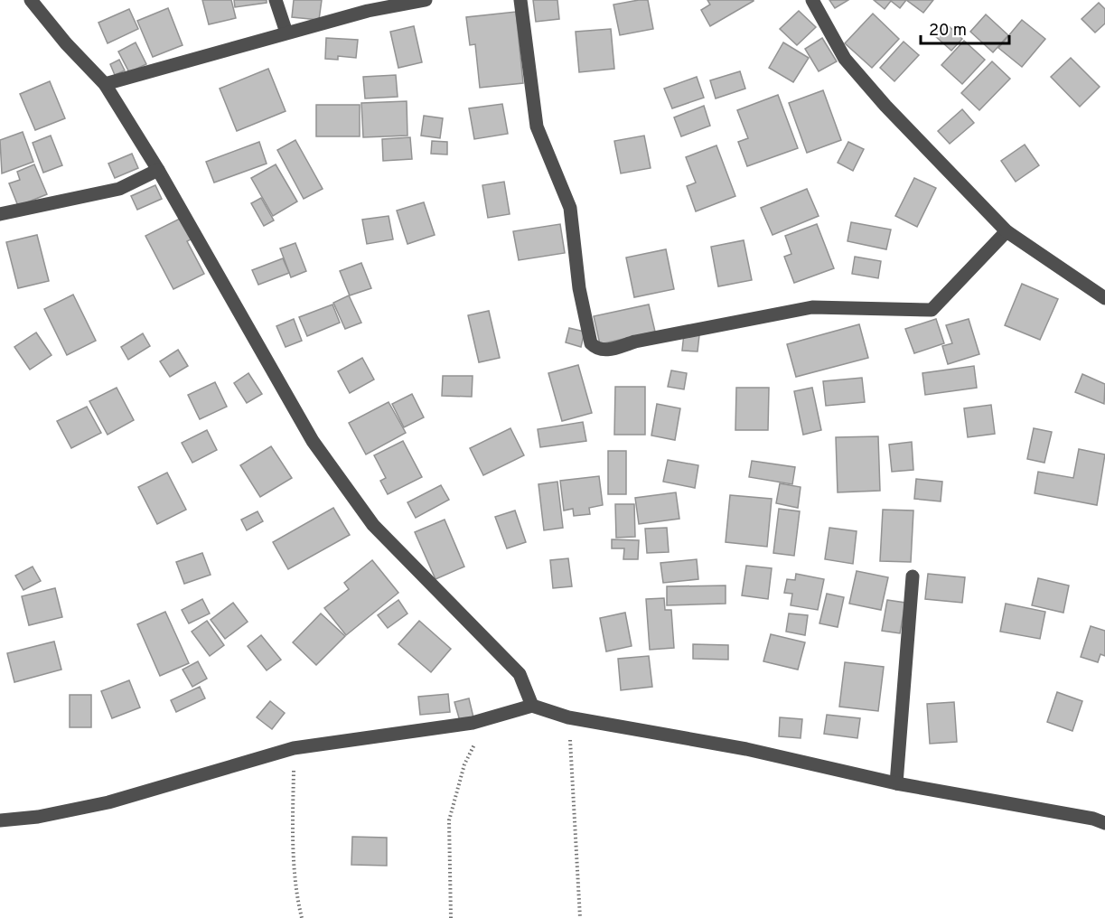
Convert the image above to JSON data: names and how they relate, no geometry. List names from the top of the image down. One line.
{"scale_bar":"20 m"}
